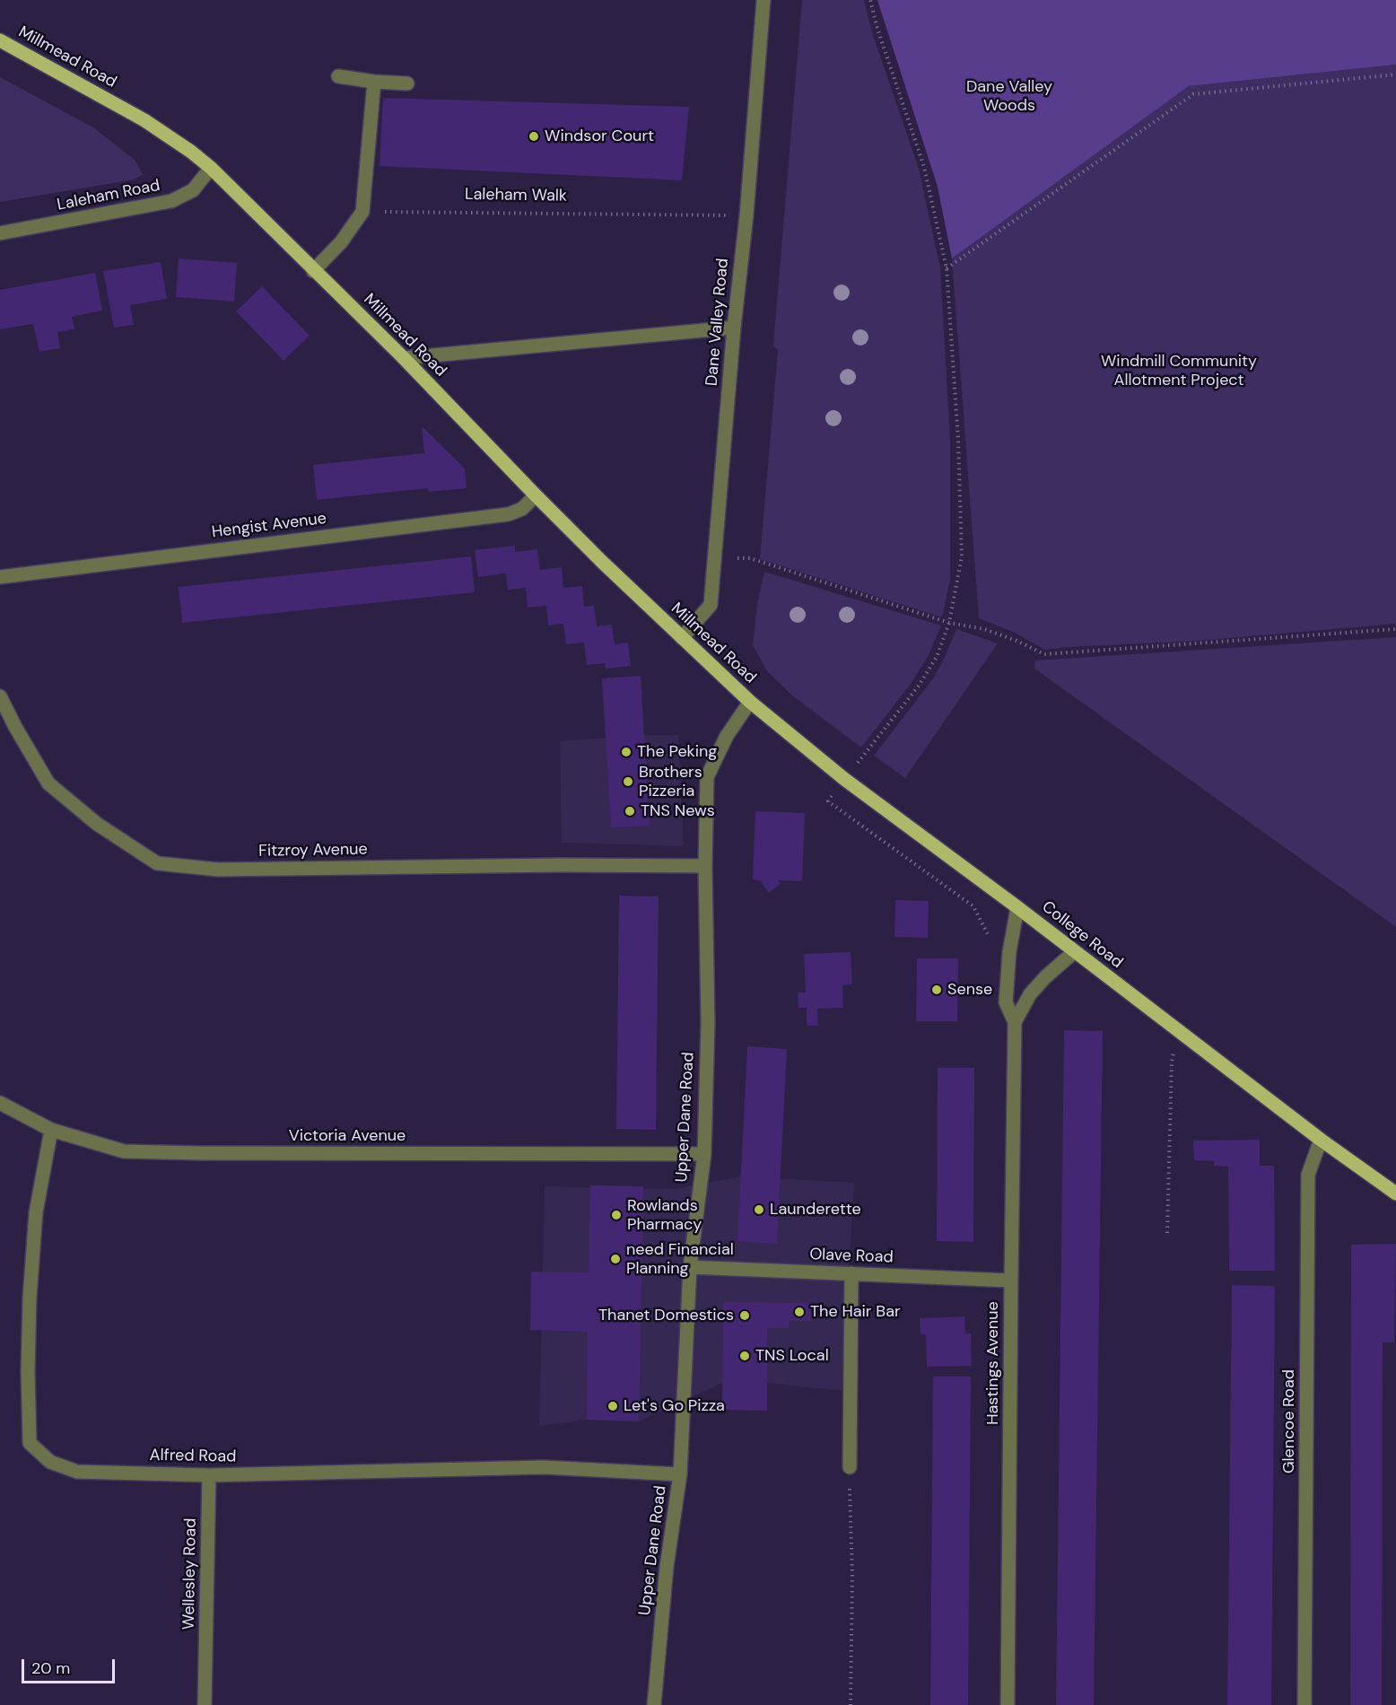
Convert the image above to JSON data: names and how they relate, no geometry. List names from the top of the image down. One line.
{"streets":{"main road":["Millmead Road","College Road"],"street":["Laleham Road","Dane Valley Road","Hengist Avenue","Fitzroy Avenue","Upper Dane Road","Victoria Avenue","Olave Road","Hastings Avenue","Glencoe Road","Alfred Road","Wellesley Road"],"path":["Laleham Walk"]},"crossings":[["Millmead Road","Laleham Road"],["Millmead Road","Dane Valley Road"],["Millmead Road","Hengist Avenue"],["Millmead Road","College Road"],["Millmead Road","Upper Dane Road"],["Laleham Walk","Dane Valley Road"],["Fitzroy Avenue","Upper Dane Road"],["College Road","Upper Dane Road"],["College Road","Hastings Avenue"],["College Road","Glencoe Road"],["Upper Dane Road","Victoria Avenue"],["Upper Dane Road","Olave Road"],["Upper Dane Road","Alfred Road"],["Victoria Avenue","Alfred Road"],["Olave Road","Hastings Avenue"],["Alfred Road","Wellesley Road"]],"parks":["Dane Valley Woods","Windmill Community Allotment Project"],"places":["Windsor Court","The Peking","Brothers Pizzeria","TNS News","Sense","Launderette","Rowlands Pharmacy","need Financial Planning","The Hair Bar","Thanet Domestics","TNS Local","Let's Go Pizza"],"scale_bar":"20 m"}
